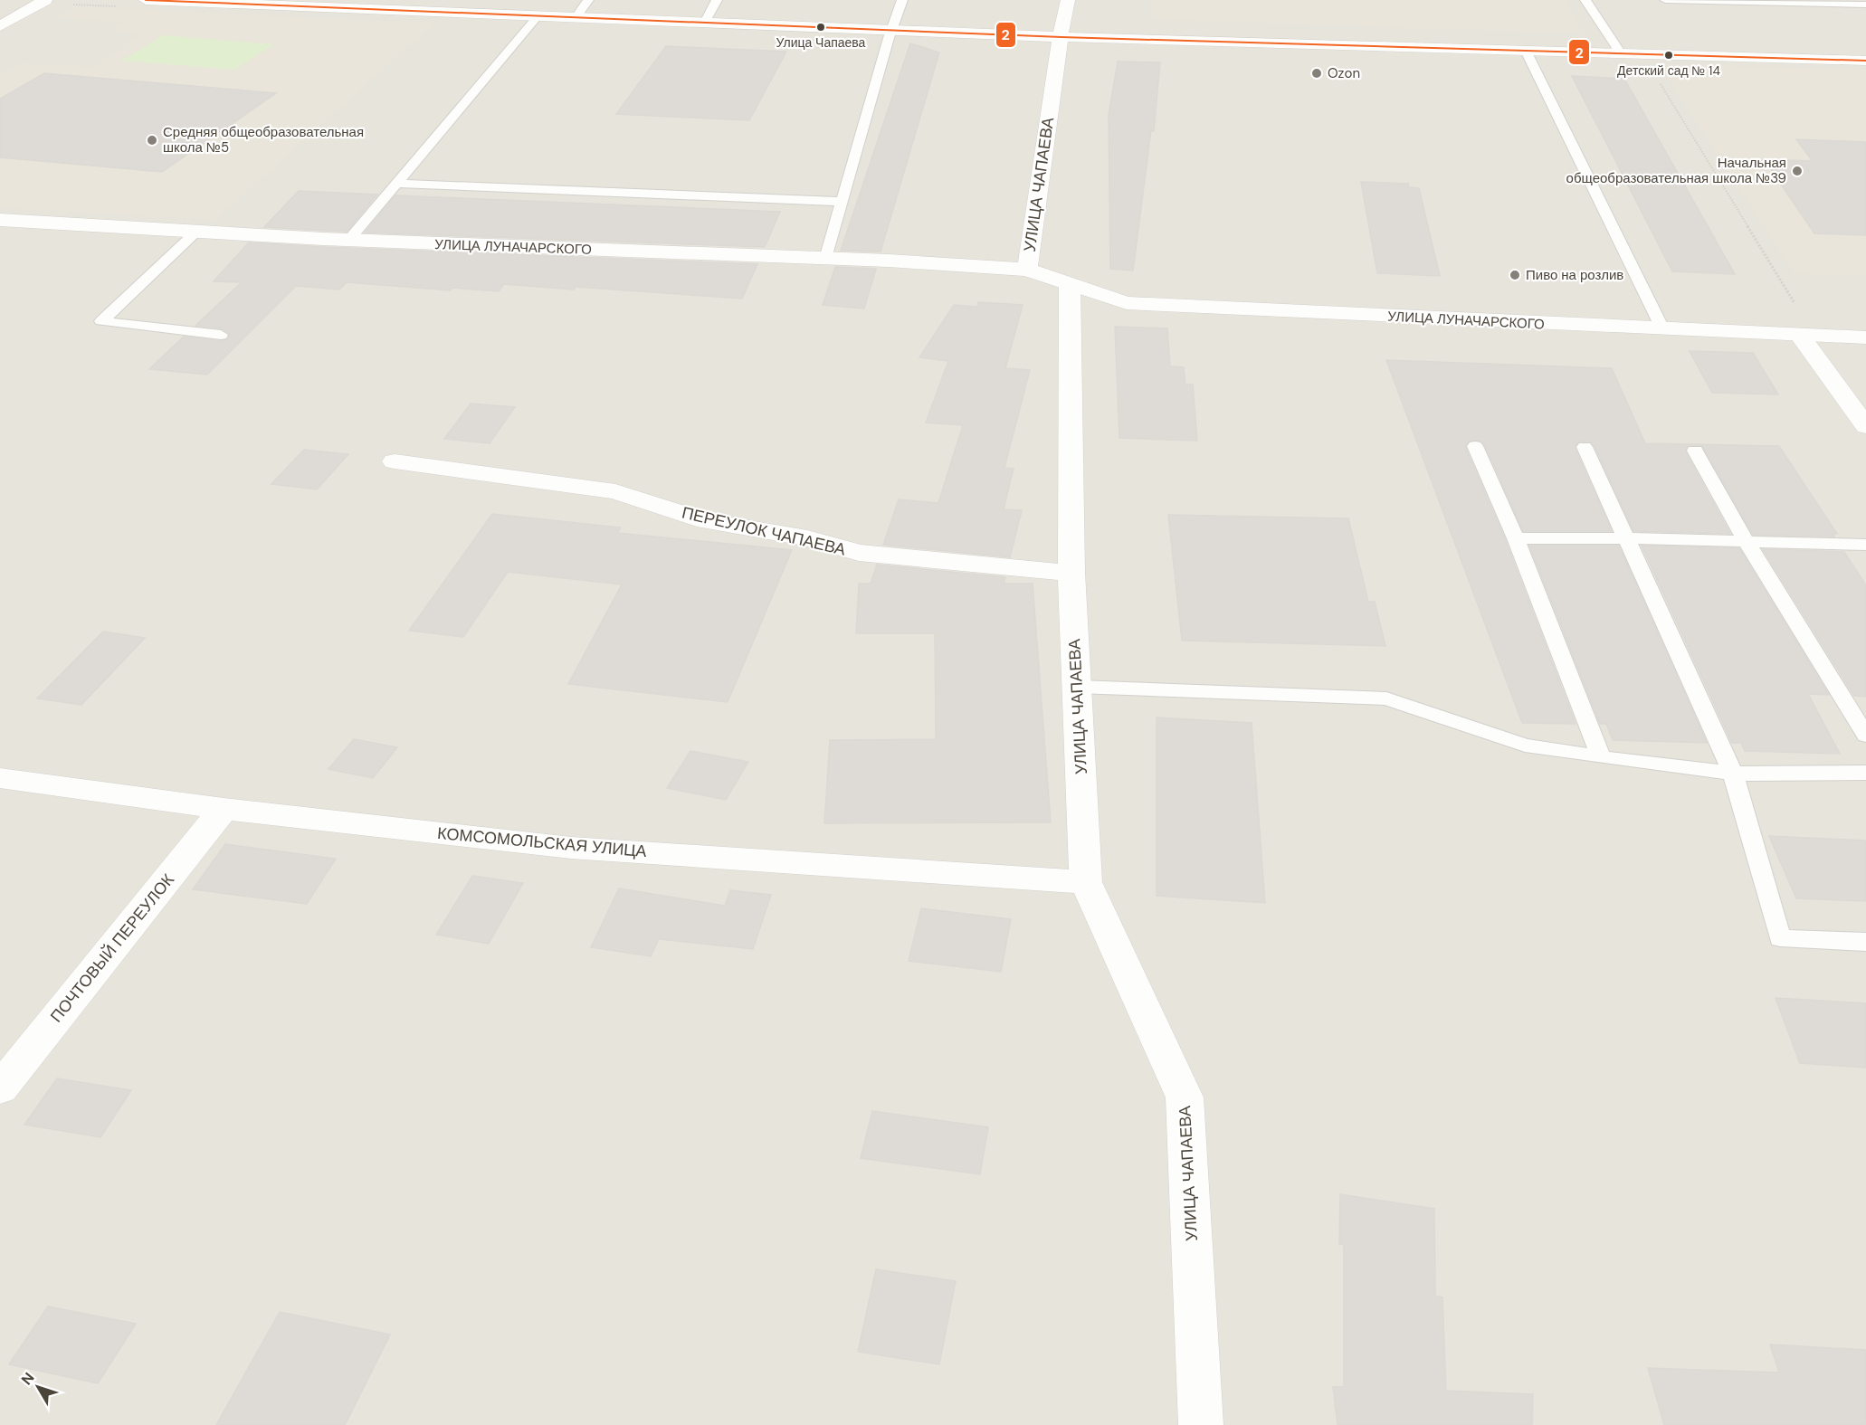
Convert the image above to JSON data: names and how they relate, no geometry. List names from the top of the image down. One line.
{"streets":{"street":["УЛИЦА ЧАПАЕВА","УЛИЦА ЛУНАЧАРСКОГО","ПЕРЕУЛОК ЧАПАЕВА","КОМСОМОЛЬСКАЯ УЛИЦА","ПОЧТОВЫЙ ПЕРЕУЛОК"]},"crossings":[["УЛИЦА ЧАПАЕВА","УЛИЦА ЛУНАЧАРСКОГО"],["УЛИЦА ЧАПАЕВА","ПЕРЕУЛОК ЧАПАЕВА"],["УЛИЦА ЧАПАЕВА","КОМСОМОЛЬСКАЯ УЛИЦА"],["КОМСОМОЛЬСКАЯ УЛИЦА","ПОЧТОВЫЙ ПЕРЕУЛОК"]],"places":["Улица Чапаева","Детский сад № 14","Ozon","Средняя общеобразовательная школа №5","Начальная общеобразовательная школа №39","Пиво на розлив"],"lines":["transit line 2"],"north":"top left"}
